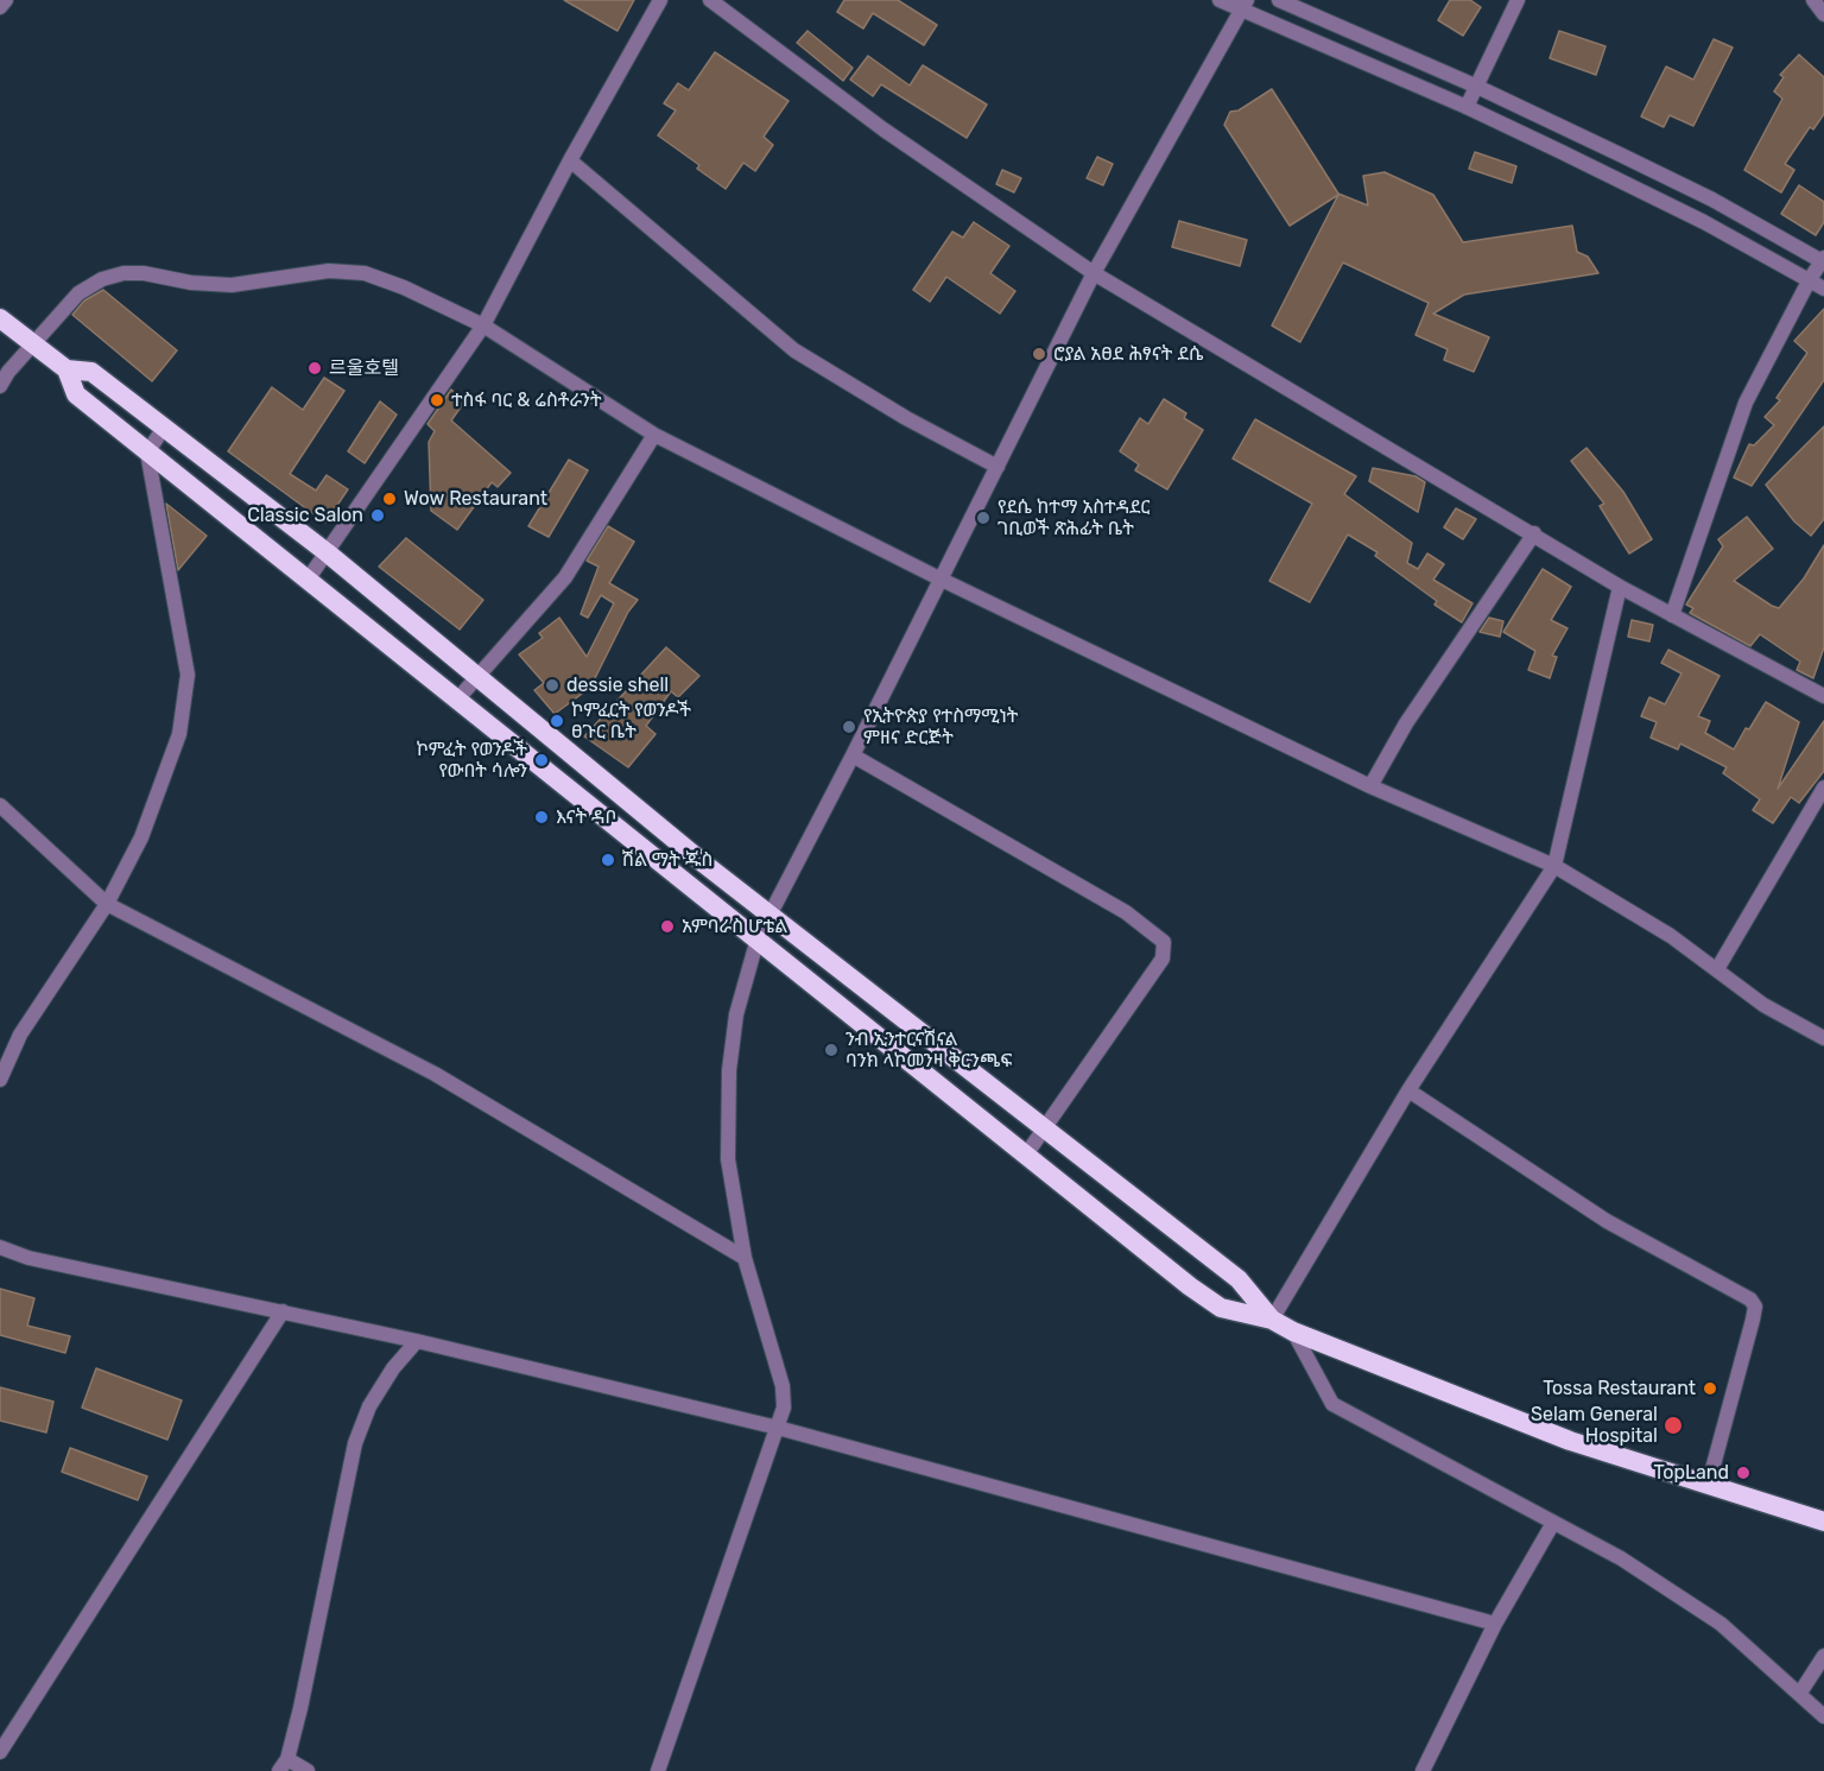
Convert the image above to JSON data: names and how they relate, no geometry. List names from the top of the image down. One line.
{"places":["ሮያል አፀደ ሕፃናት ደሴ","르울호텔","ተስፋ ባር & ሬስቶራንት","Wow Restaurant","Classic Salon","የደሴ ከተማ አስተዳደር ገቢወች ጽሕፊት ቤት","dessie shell","ኮምፈርት የወንዶች ፀጉር ቤት","የኢትዮጵያ የተስማሚነት ምዘና ድርጅት","ኮምፈት የወንዶች የውበት ሳሎን","እናት ዳቦ","ሽል ማት ጁስ","አምባራስ ሆቴል","ንብ ኢንተርናሽናል ባንክ ላኮመንዛ ቅርንጫፍ","Tossa Restaurant","Selam General Hospital","TopLand"]}
